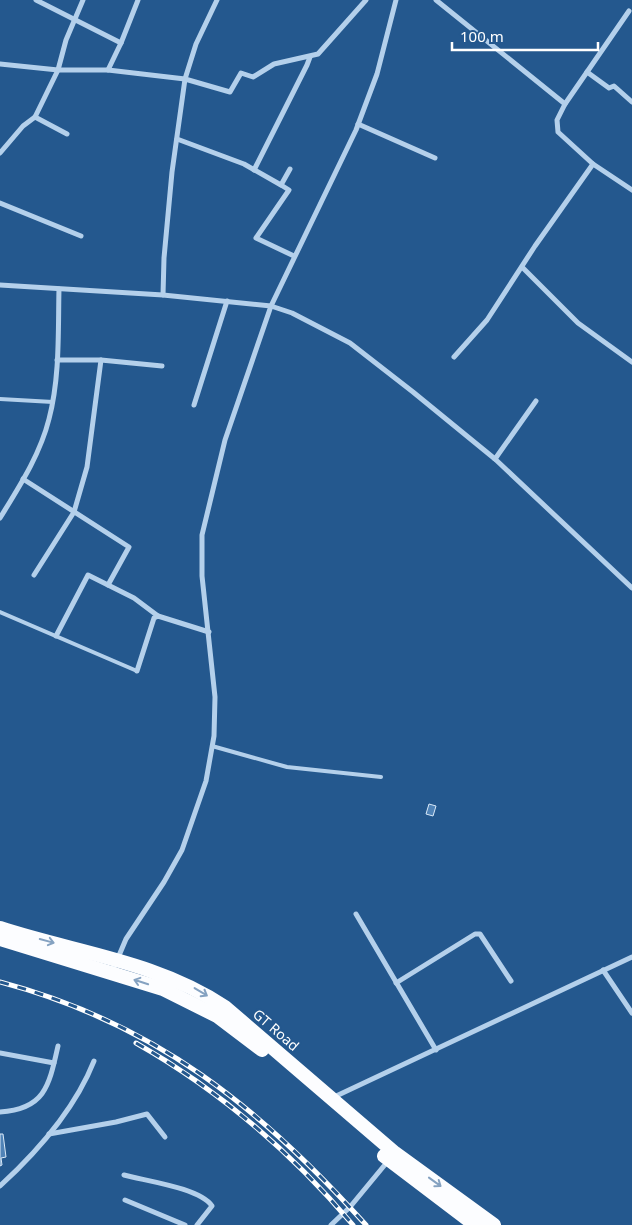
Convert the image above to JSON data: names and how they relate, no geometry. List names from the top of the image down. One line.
{"streets":{"highway":["GT Road"]},"scale_bar":"100 m"}
